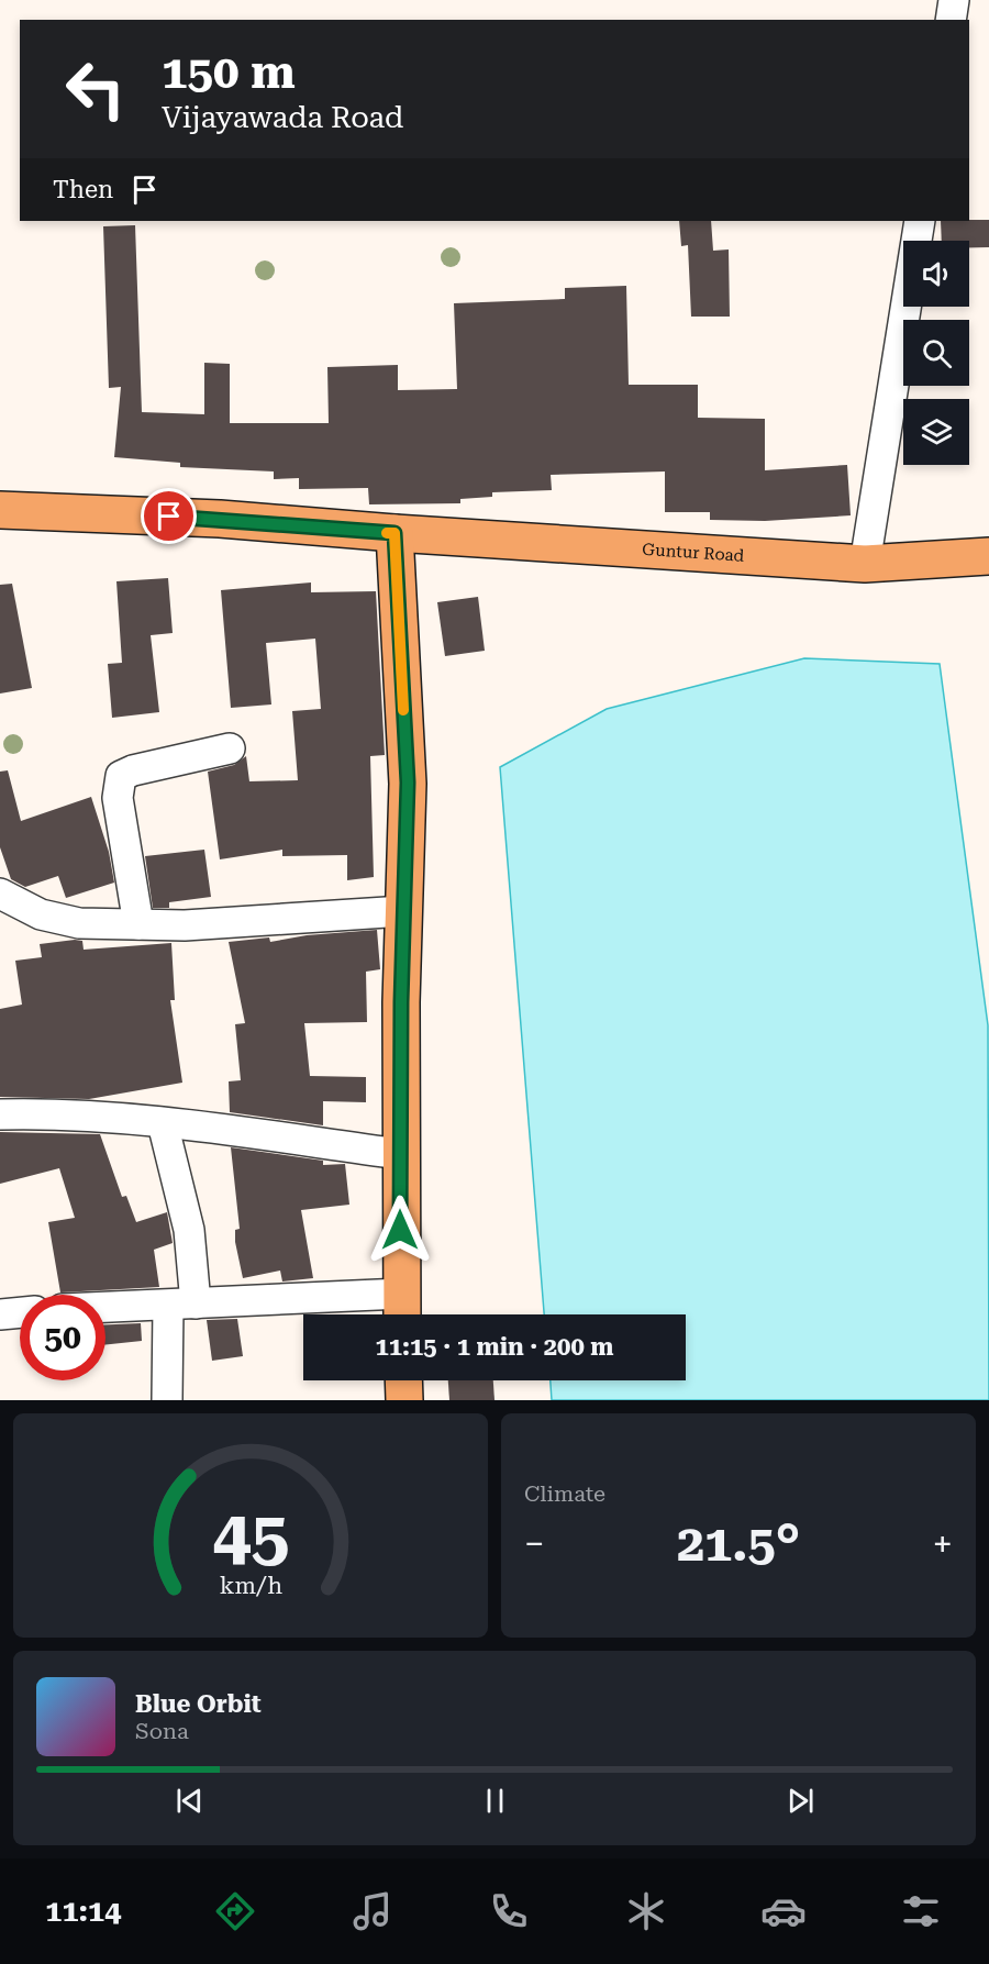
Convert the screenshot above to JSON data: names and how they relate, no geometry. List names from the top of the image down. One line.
{"streets":{"main road":["Guntur Road"]},"page":{"turn":["150 m","Vijayawada Road"],"then":"Then","limit":"50","trip":"11:15 · 1 min · 200 m","tile":"Climate","heat":["−","21.5°","+"],"song":["Blue Orbit","Sona"],"tabs":"11:14","gauge":["45","km/h"]}}
